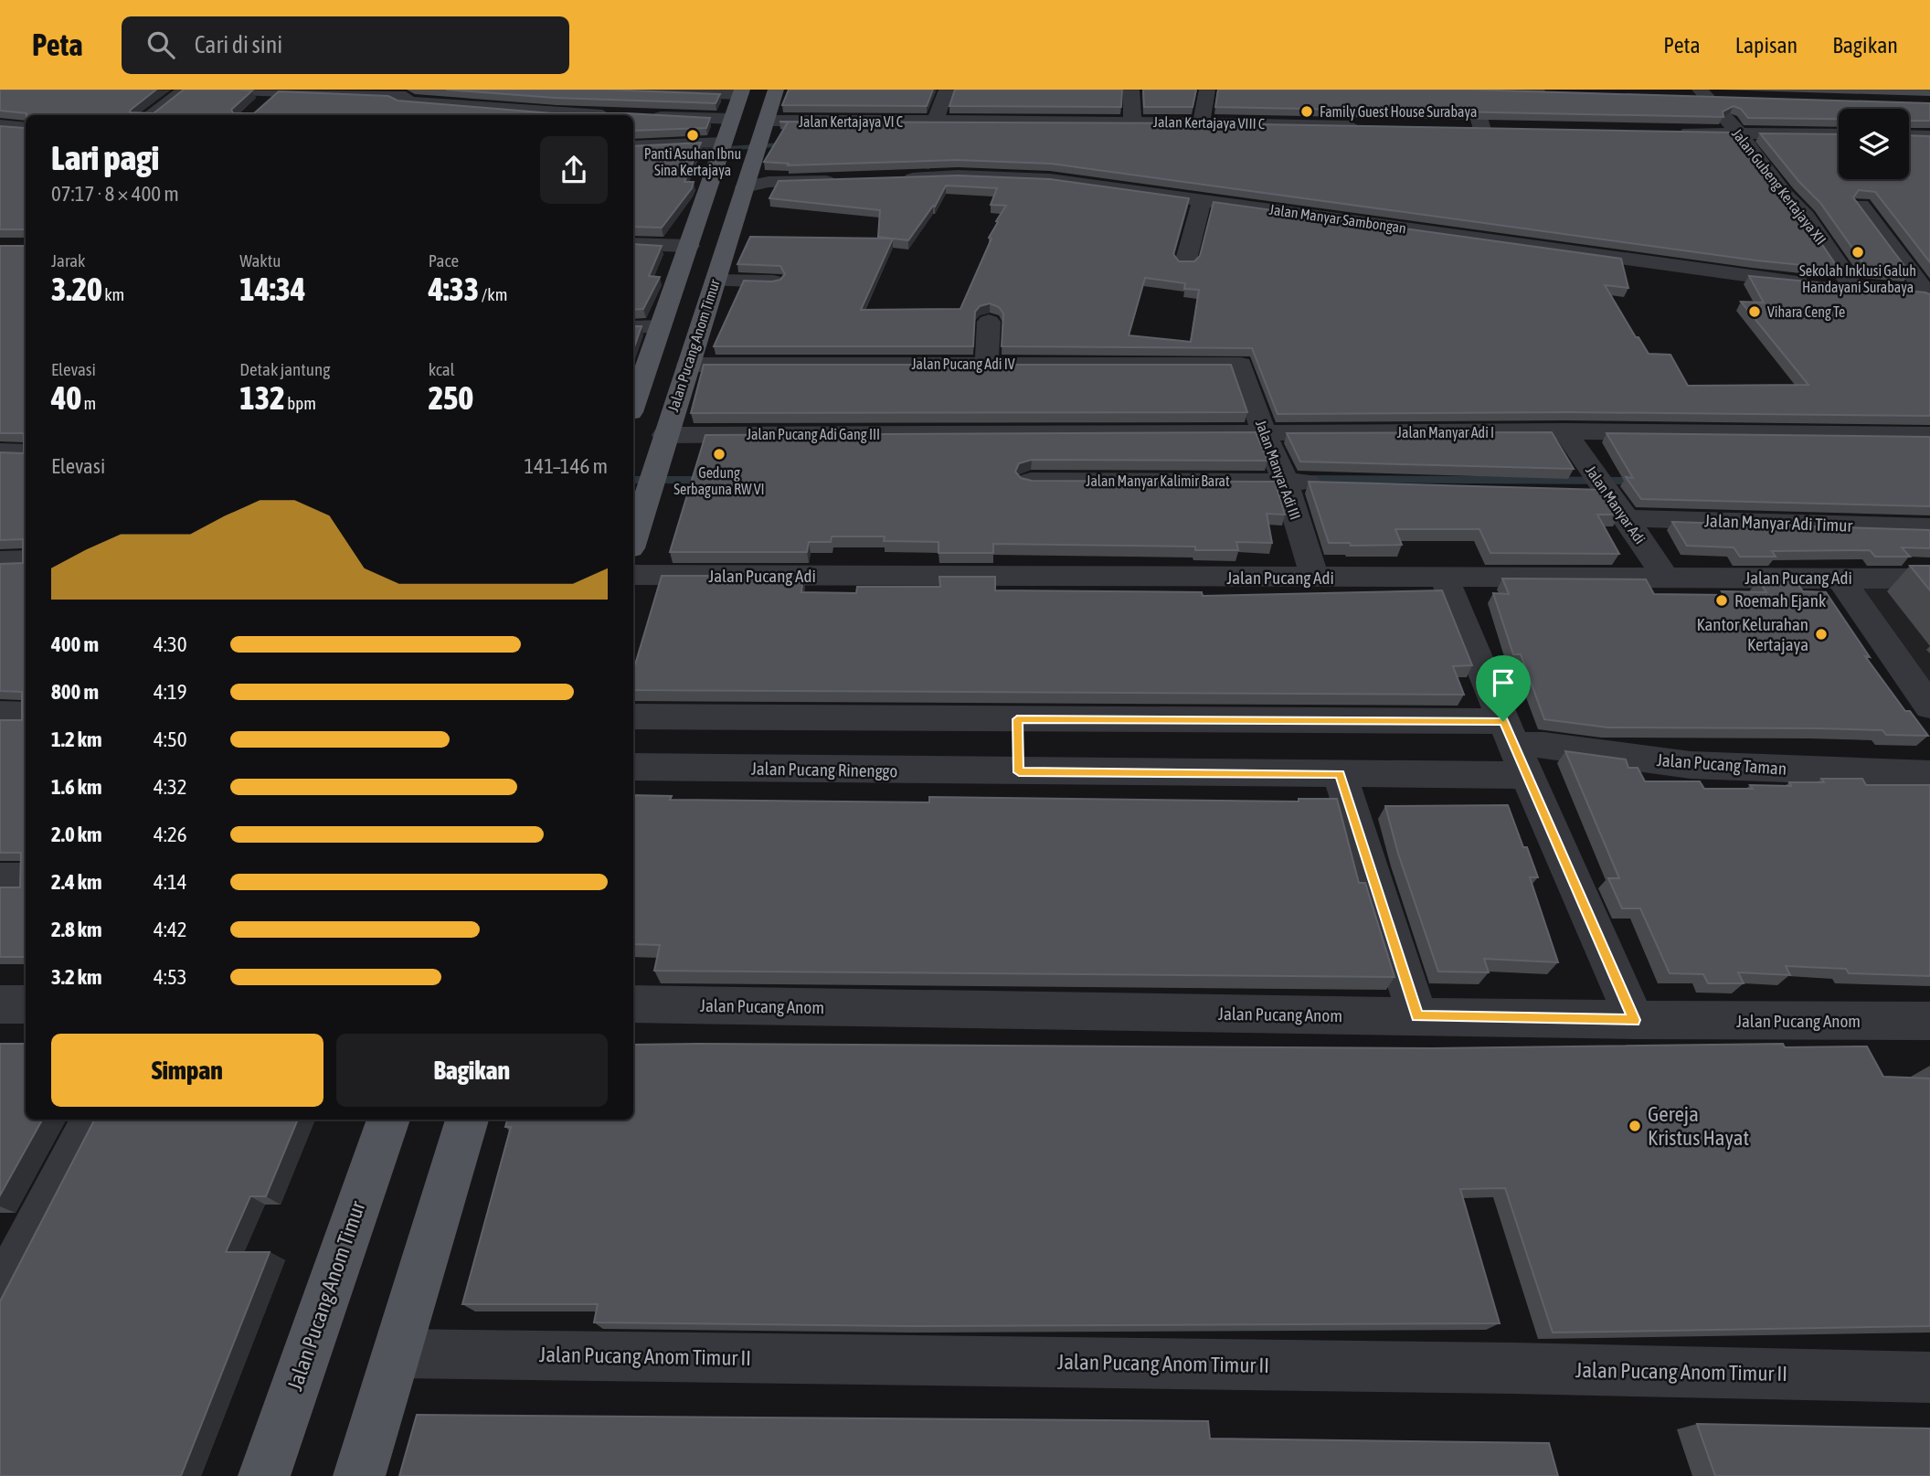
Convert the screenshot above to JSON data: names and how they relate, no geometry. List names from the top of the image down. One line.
{"streets":{"main road":["Jalan Pucang Anom Timur"],"street":["Jalan Kertajaya VI C","Jalan Kertajaya VIII C","Jalan Gubeng Kertajaya XII","Jalan Manyar Sambongan","Jalan Pucang Adi IV","Jalan Manyar Adi I","Jalan Pucang Adi Gang III","Jalan Manyar Adi III","Jalan Manyar Kalimir Barat","Jalan Manyar Adi","Jalan Manyar Adi Timur","Jalan Pucang Adi","Jalan Pucang Taman","Jalan Pucang Rinenggo","Jalan Pucang Anom","Jalan Pucang Anom Timur II"]},"crossings":[["Jalan Kertajaya VI C","Jalan Kertajaya VIII C"],["Jalan Kertajaya VI C","Jalan Pucang Anom Timur"],["Jalan Gubeng Kertajaya XII","Jalan Manyar Sambongan"],["Jalan Pucang Anom Timur","Jalan Pucang Adi IV"],["Jalan Pucang Anom Timur","Jalan Pucang Adi Gang III"],["Jalan Pucang Adi IV","Jalan Manyar Adi III"],["Jalan Manyar Adi I","Jalan Pucang Adi Gang III"],["Jalan Manyar Adi I","Jalan Manyar Adi III"],["Jalan Manyar Adi I","Jalan Manyar Adi"],["Jalan Manyar Adi III","Jalan Manyar Kalimir Barat"],["Jalan Manyar Adi III","Jalan Pucang Adi"],["Jalan Manyar Adi","Jalan Manyar Adi Timur"],["Jalan Manyar Adi","Jalan Pucang Adi"],["Jalan Pucang Taman","Jalan Pucang Rinenggo"]],"places":["Family Guest House Surabaya","Panti Asuhan Ibnu Sina Kertajaya","Sekolah Inklusi Galuh Handayani Surabaya","Vihara Ceng Te","Gedung Serbaguna RW VI","Roemah Ejank","Kantor Kelurahan Kertajaya","Gereja Kristus Hayat"],"page":{"header":"Peta","search":"Cari di sini","nav":["Peta","Lapisan","Bagikan"],"heading":["Lari pagi","07:17 · 8 × 400 m"],"stats":[["Jarak","3.20 km"],["Waktu","14:34"],["Pace","4:33 /km"],["Elevasi","40 m"],["Detak jantung","132 bpm"],["kcal","250"]],"chart":["Elevasi","141–146 m"],"list":[{"name":"400 m","note":"4:30"},{"name":"800 m","note":"4:19"},{"name":"1.2 km","note":"4:50"},{"name":"1.6 km","note":"4:32"},{"name":"2.0 km","note":"4:26"},{"name":"2.4 km","note":"4:14"},{"name":"2.8 km","note":"4:42"},{"name":"3.2 km","note":"4:53"}],"buttons":["Simpan","Bagikan"]}}
